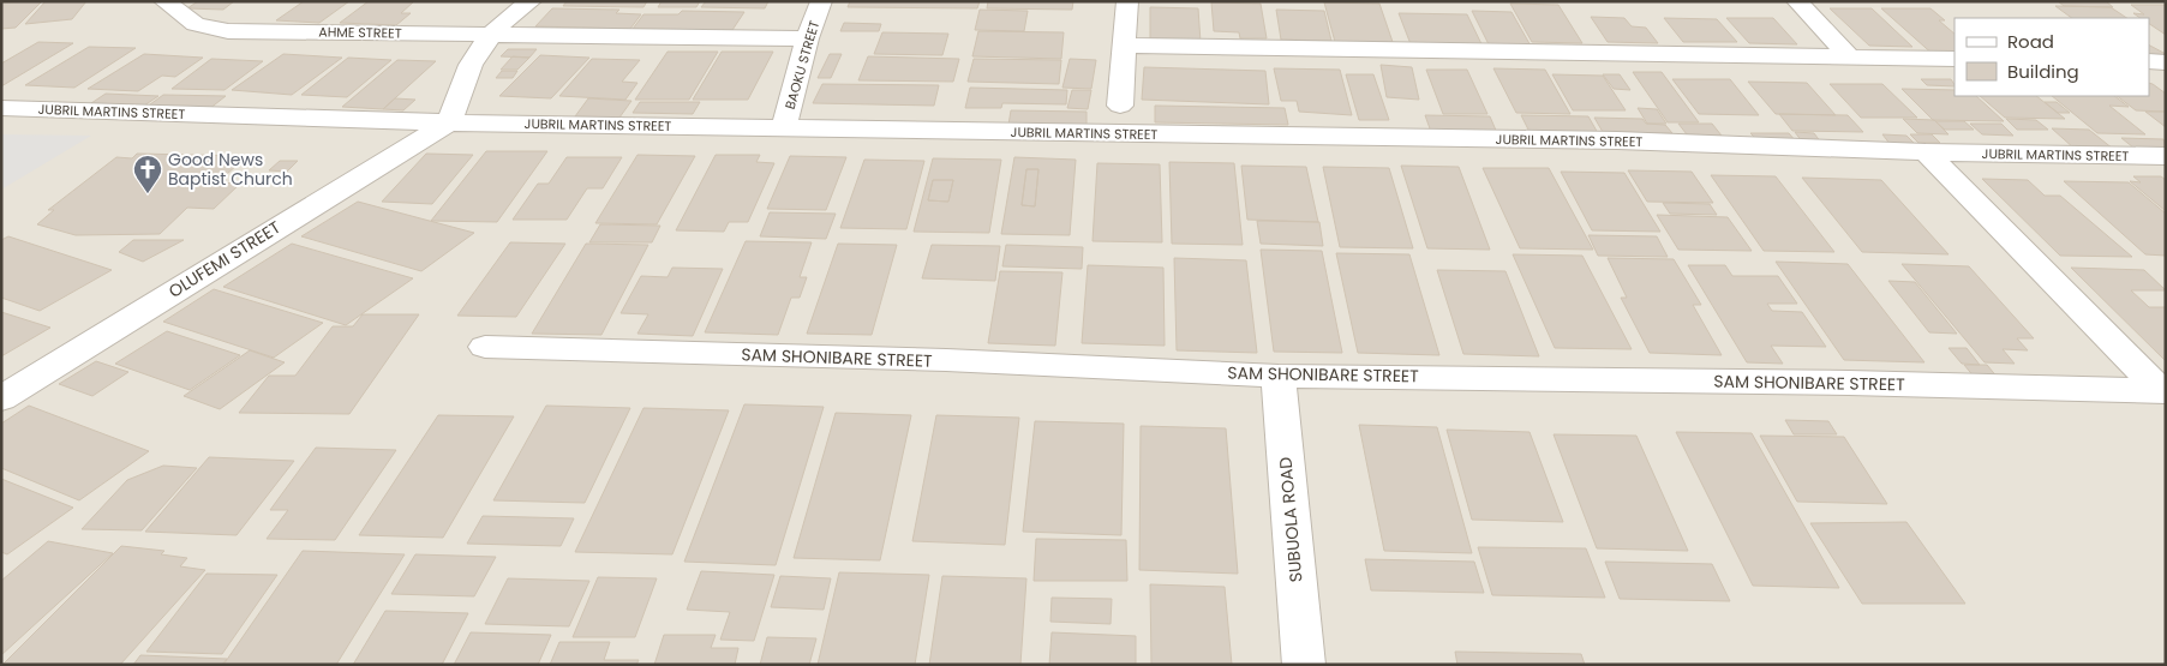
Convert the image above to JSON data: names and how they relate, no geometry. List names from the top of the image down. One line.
{"streets":{"street":["AHME STREET","BAOKU STREET","JUBRIL MARTINS STREET","OLUFEMI STREET","SAM SHONIBARE STREET","SUBUOLA ROAD"]},"crossings":[["AHME STREET","BAOKU STREET"],["BAOKU STREET","JUBRIL MARTINS STREET"],["JUBRIL MARTINS STREET","OLUFEMI STREET"],["JUBRIL MARTINS STREET","SAM SHONIBARE STREET"],["SAM SHONIBARE STREET","SUBUOLA ROAD"]],"places":{"church":["Good News Baptist Church"]},"legend":["Road","Building"]}
